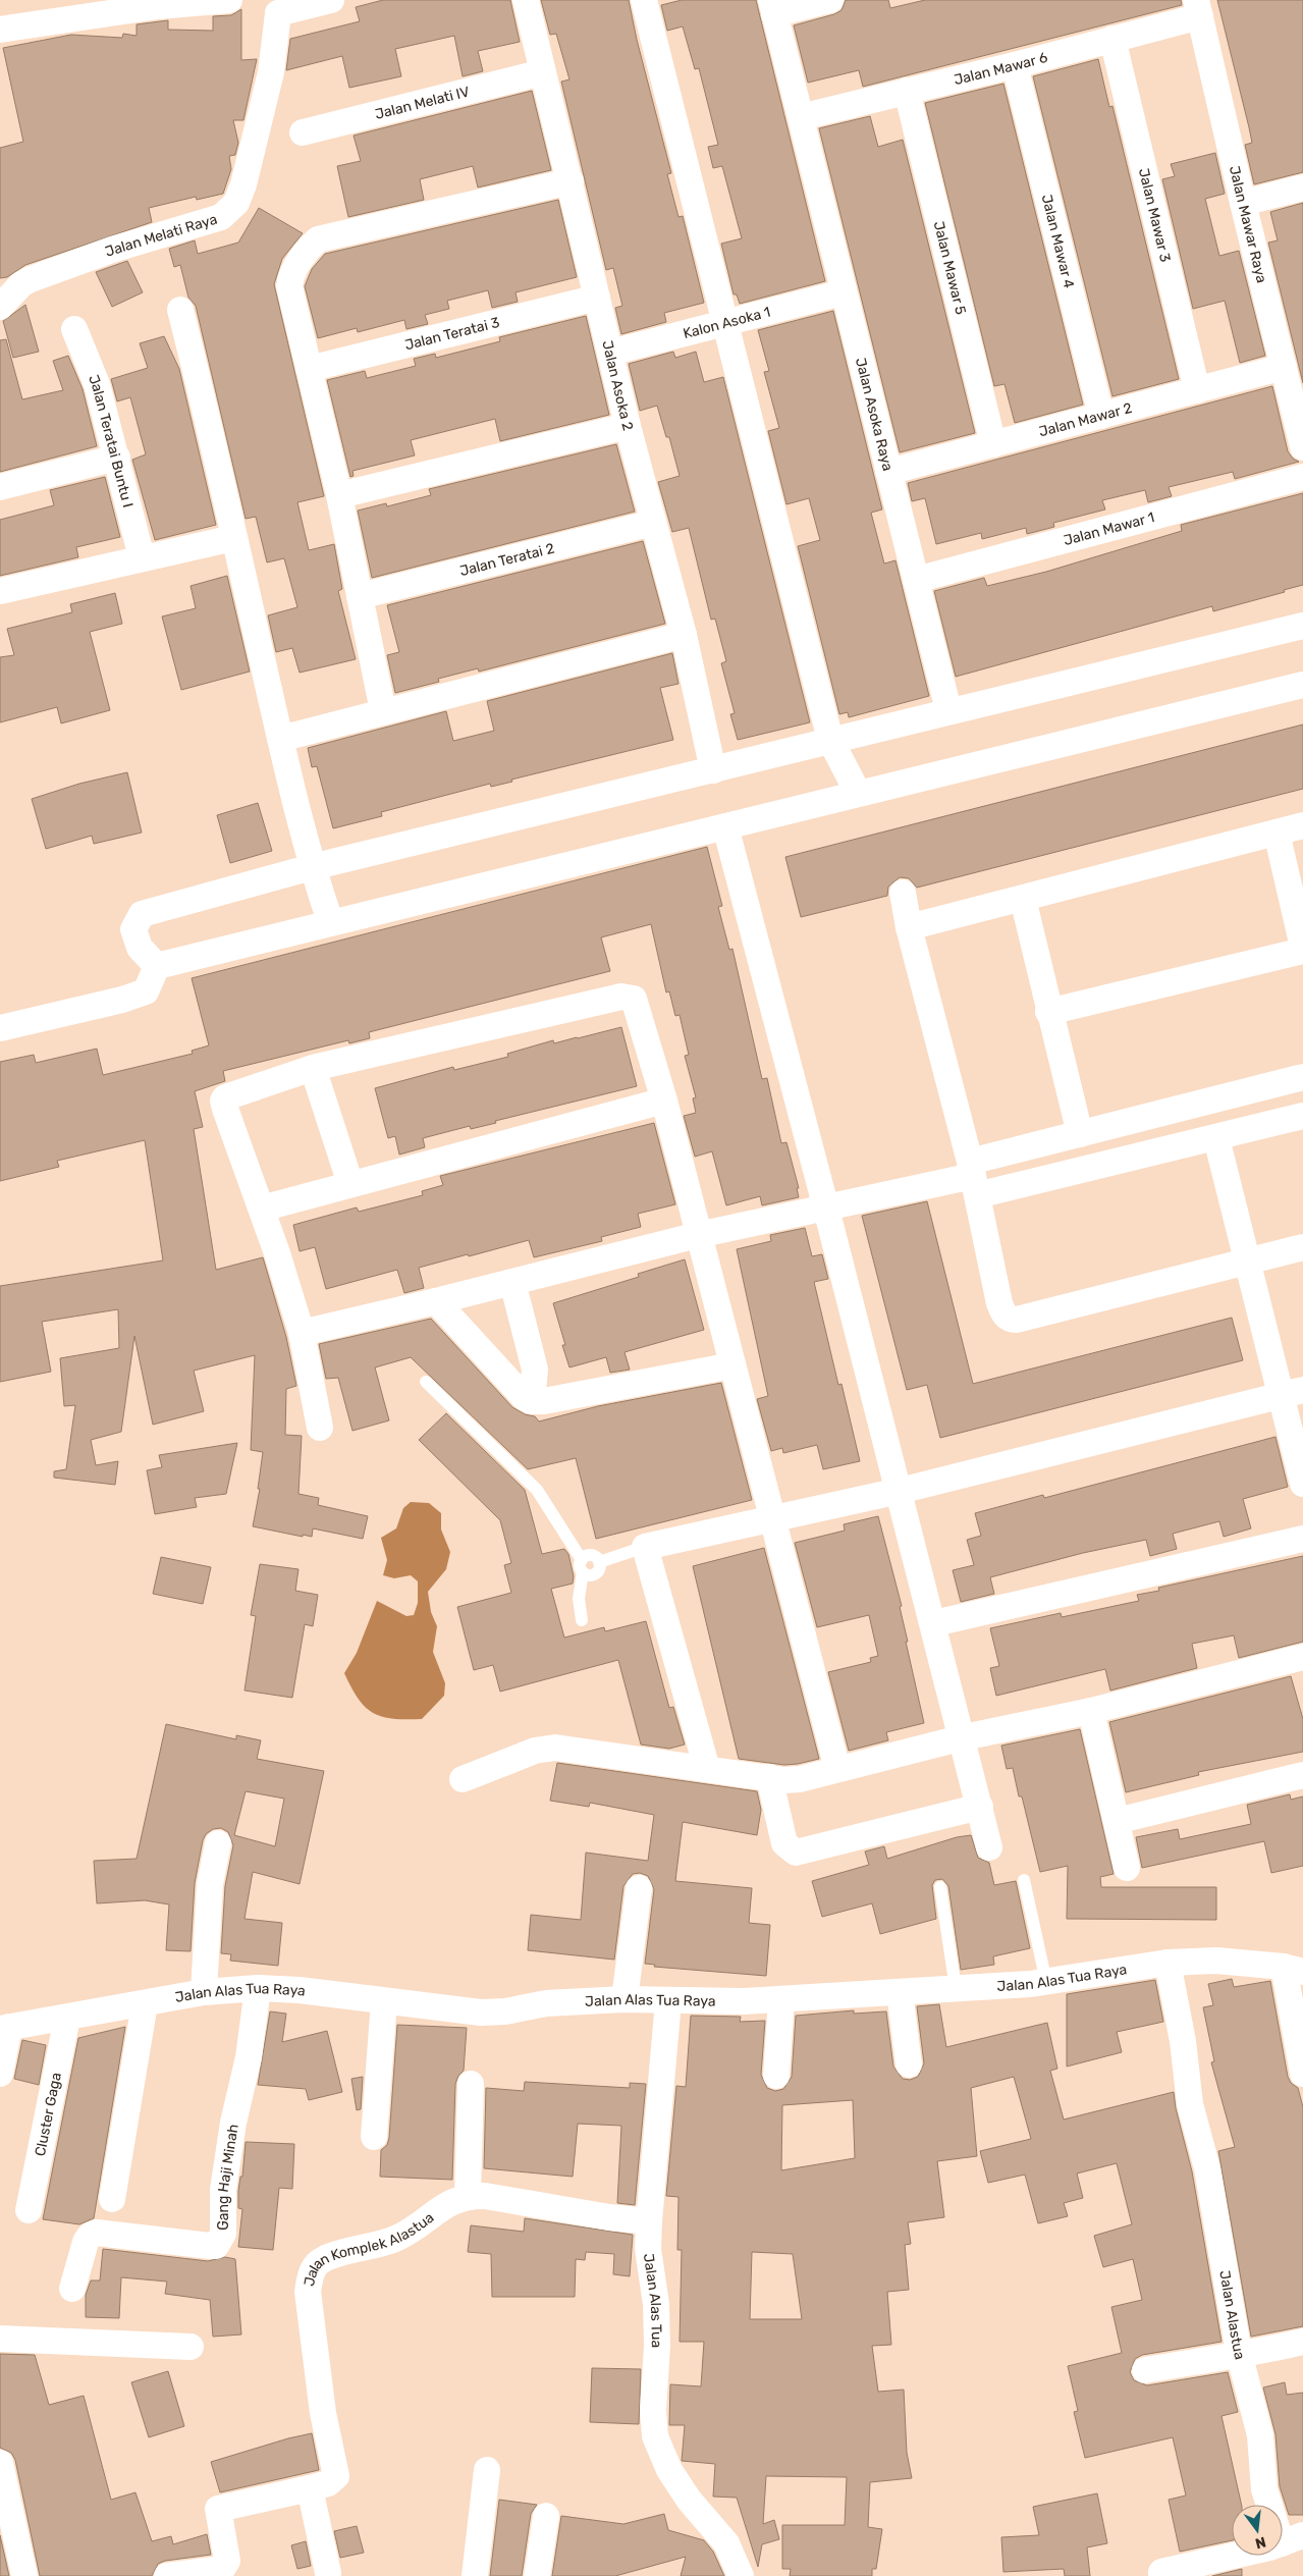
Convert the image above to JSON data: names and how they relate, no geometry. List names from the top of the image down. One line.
{"streets":{"street":["Jalan Mawar 6","Jalan Melati IV","Jalan Mawar 3","Jalan Mawar Raya","Jalan Melati Raya","Jalan Mawar 4","Jalan Mawar 5","Kalon Asoka 1","Jalan Teratai 3","Jalan Asoka 2","Jalan Asoka Raya","Jalan Mawar 2","Jalan Teratai Buntu I","Jalan Mawar 1","Jalan Teratai 2","Jalan Alas Tua Raya","Cluster Gaga","Gang Haji Minah","Jalan Komplek Alastua","Jalan Alas Tua","Jalan Alastua"]},"crossings":[["Jalan Mawar 6","Jalan Mawar 3"],["Jalan Mawar 6","Jalan Mawar Raya"],["Jalan Mawar 6","Jalan Mawar 4"],["Jalan Mawar 6","Jalan Mawar 5"],["Jalan Mawar 6","Jalan Asoka Raya"],["Jalan Melati IV","Jalan Asoka 2"],["Jalan Mawar 3","Jalan Mawar 2"],["Jalan Mawar Raya","Jalan Mawar 2"],["Jalan Mawar 4","Jalan Mawar 2"],["Jalan Mawar 5","Jalan Mawar 2"],["Kalon Asoka 1","Jalan Asoka 2"],["Kalon Asoka 1","Jalan Asoka Raya"],["Jalan Teratai 3","Jalan Asoka 2"],["Jalan Asoka 2","Jalan Teratai 2"],["Jalan Asoka Raya","Jalan Mawar 2"],["Jalan Asoka Raya","Jalan Mawar 1"],["Jalan Alas Tua Raya","Cluster Gaga"],["Jalan Alas Tua Raya","Gang Haji Minah"],["Jalan Alas Tua Raya","Jalan Alas Tua"],["Jalan Alas Tua Raya","Jalan Alastua"]],"north":"bottom"}
